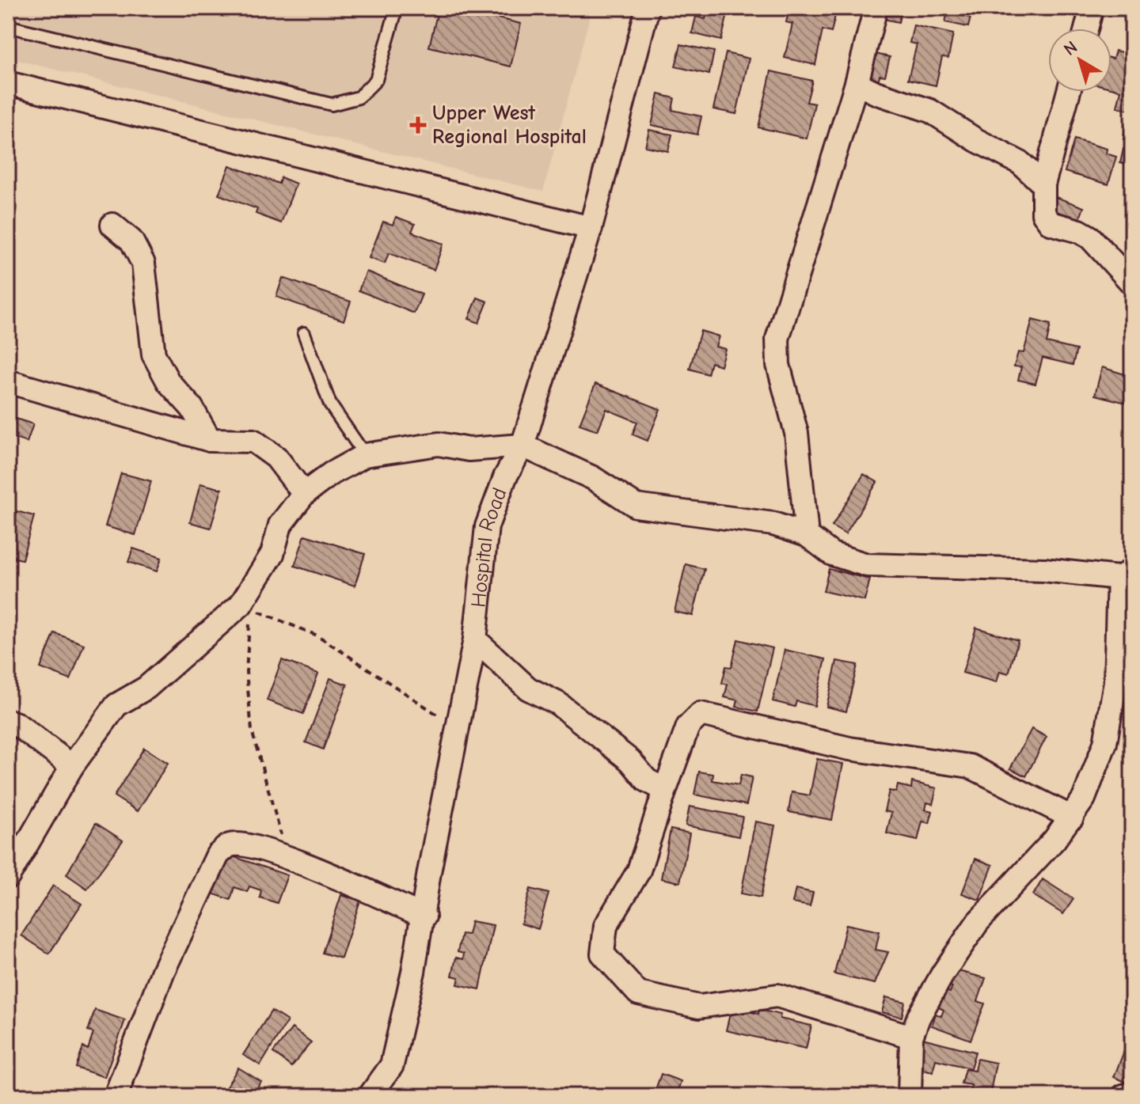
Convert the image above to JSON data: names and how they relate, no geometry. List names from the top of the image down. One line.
{"streets":{"street":["Hospital Road"]},"places":{"health":["Upper West Regional Hospital"]},"north":"top left"}
